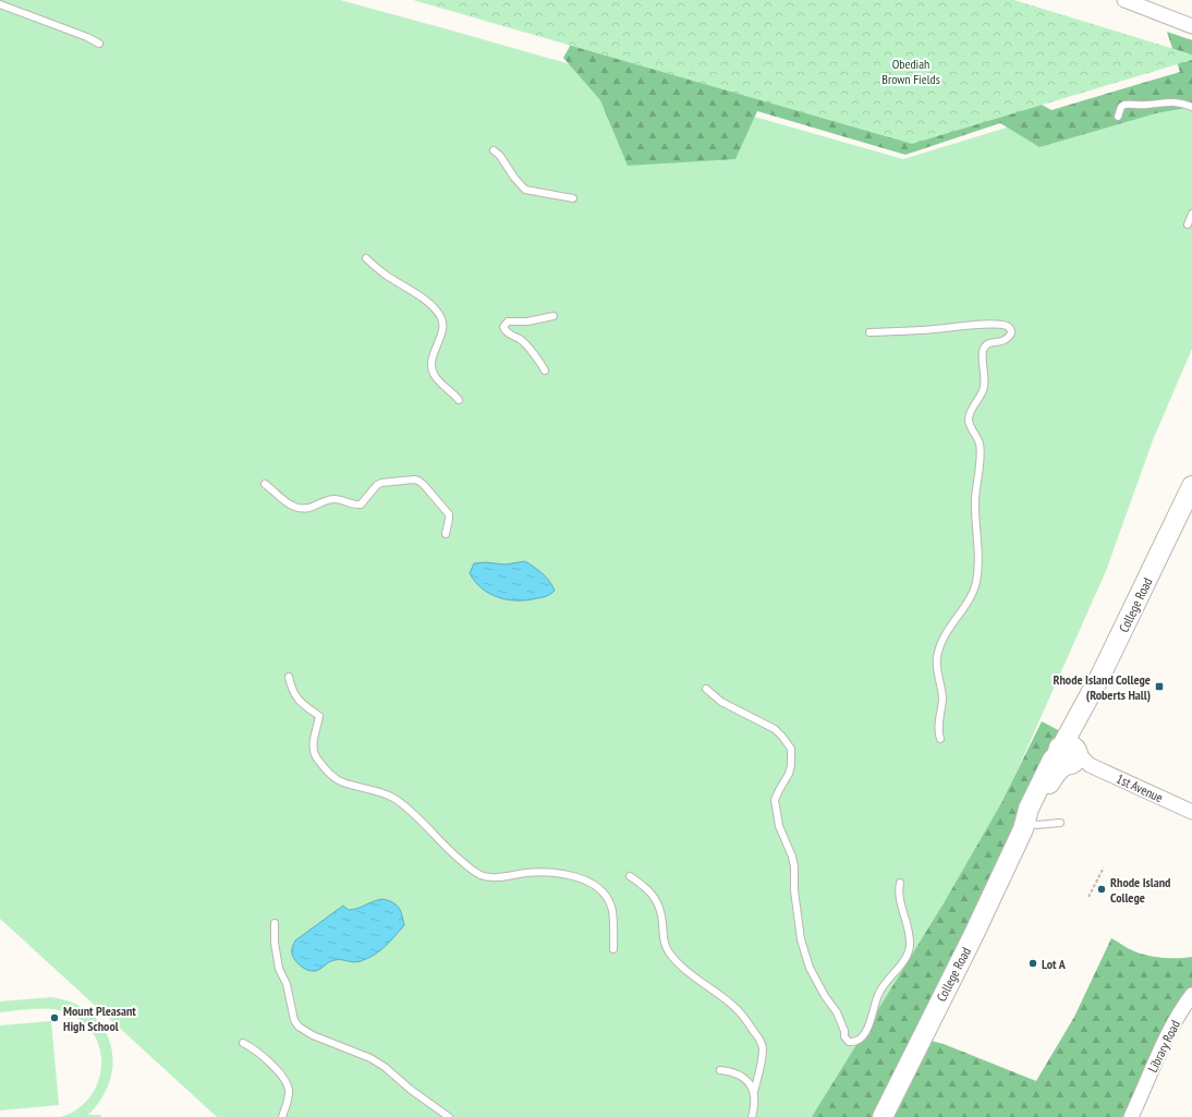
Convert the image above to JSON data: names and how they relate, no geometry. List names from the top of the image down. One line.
{"streets":{"street":["College Road","1st Avenue","Library Road"]},"crossings":[["College Road","1st Avenue"]],"parks":["Obediah Brown Fields"],"places":{"transit":["Rhode Island College (Roberts Hall)"],"other":["Rhode Island College","Lot A","Mount Pleasant High School"]}}
